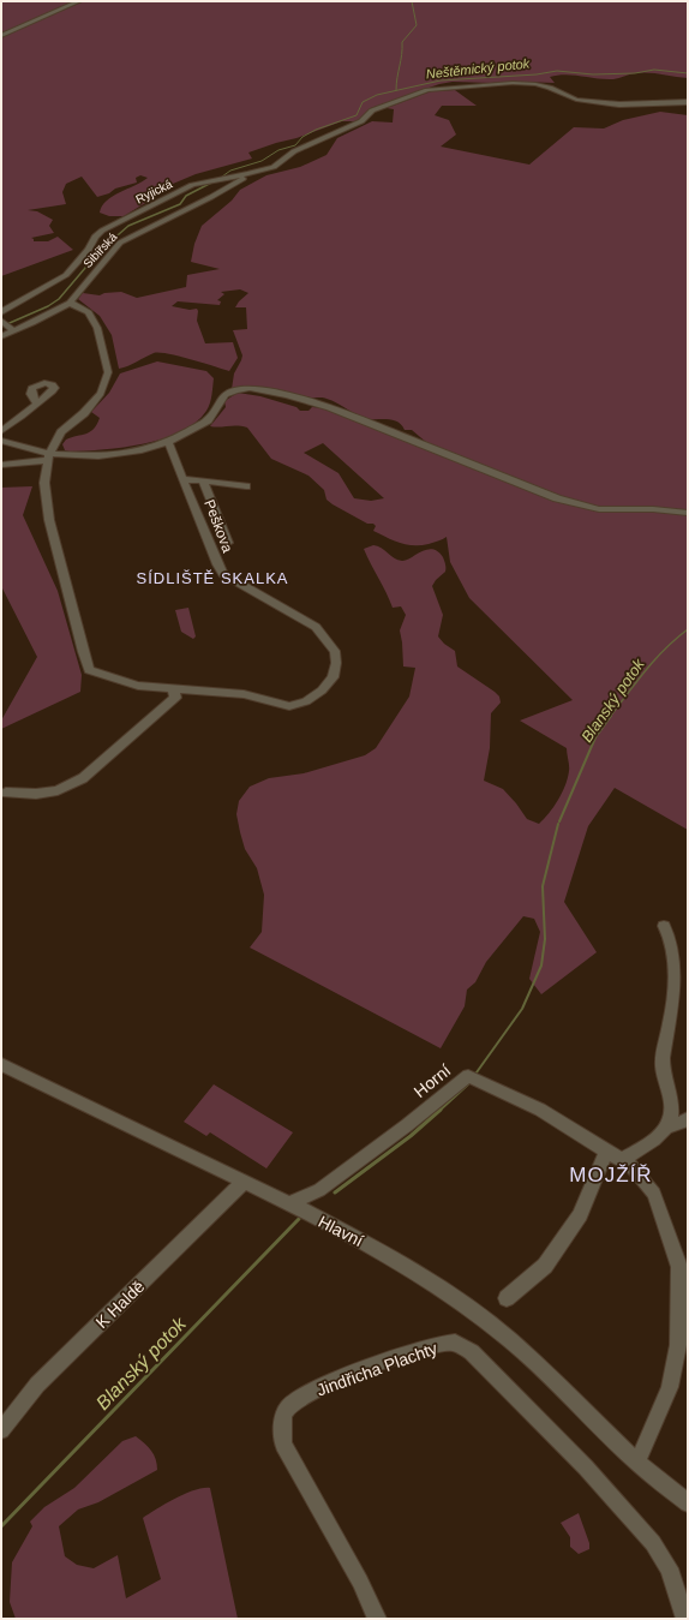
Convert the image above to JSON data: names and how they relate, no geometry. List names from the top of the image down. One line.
{"streets":{"street":["Ryjická","Sibiřská","Peškova","Horní","Hlavní","K Haldě","Jindřicha Plachty"]},"crossings":[["Ryjická","Sibiřská"],["Horní","Hlavní"],["Hlavní","K Haldě"]],"districts":["SÍDLIŠTĚ SKALKA","MOJŽÍŘ"],"water":["Neštěmický potok","Blanský potok"]}
